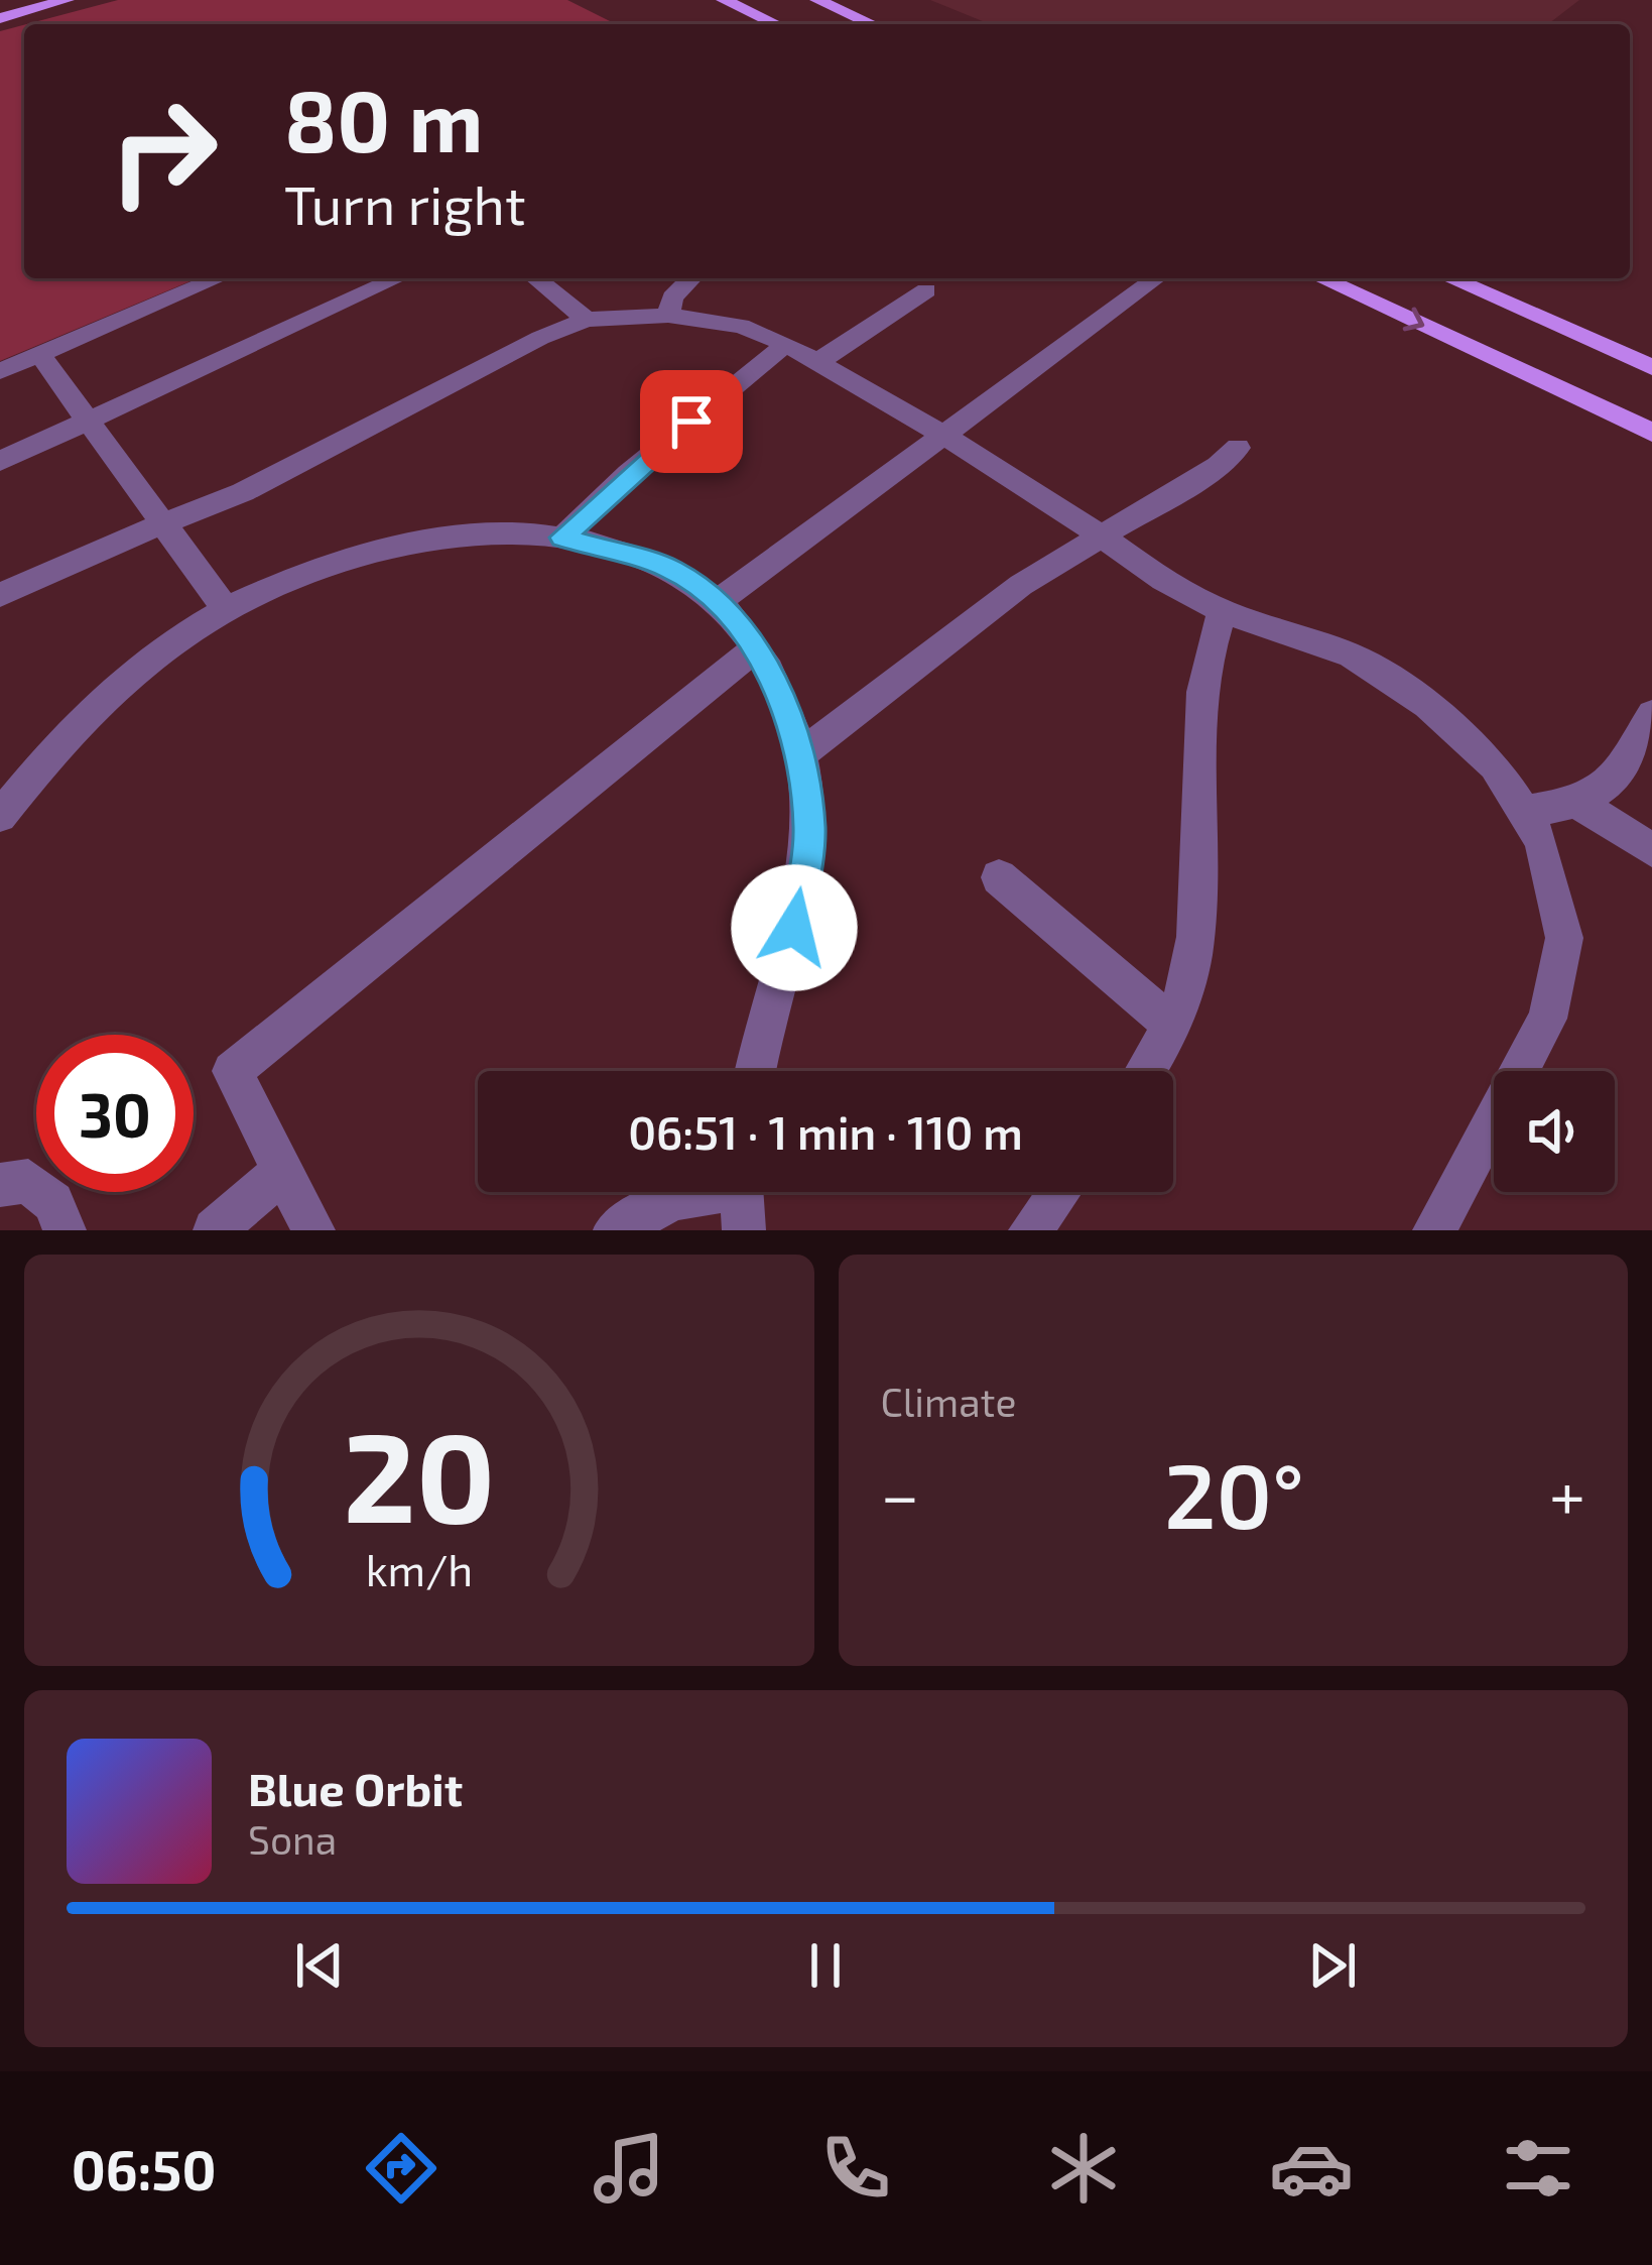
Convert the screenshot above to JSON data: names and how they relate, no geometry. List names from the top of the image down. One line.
{"page":{"turn":["80 m","Turn right"],"limit":"30","trip":"06:51 · 1 min · 110 m","tile":"Climate","heat":["−","20°","+"],"song":["Blue Orbit","Sona"],"tabs":"06:50","gauge":["20","km/h"]}}
